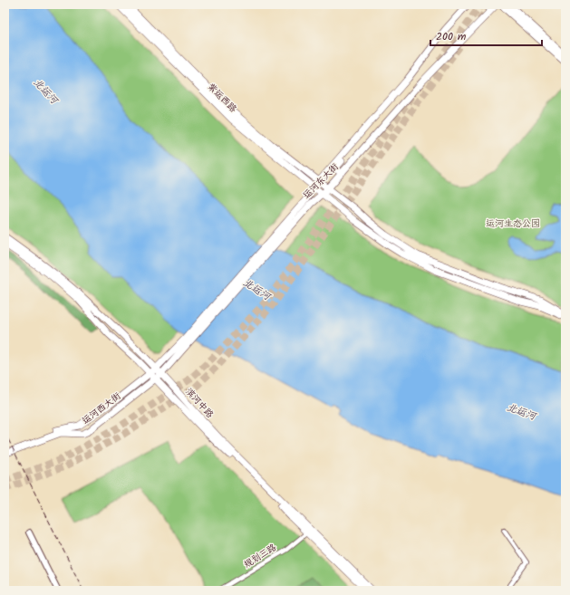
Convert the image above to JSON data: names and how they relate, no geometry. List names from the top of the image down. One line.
{"streets":{"main road":["紫运西路","运河东大街","滨河中路","运河西大街"],"street":["规划三路"]},"crossings":[["紫运西路","运河东大街"],["运河东大街","滨河中路"],["运河东大街","运河西大街"],["滨河中路","运河西大街"],["滨河中路","规划三路"]],"water":["北运河"],"parks":["运河生态公园"],"scale_bar":"200 m"}
